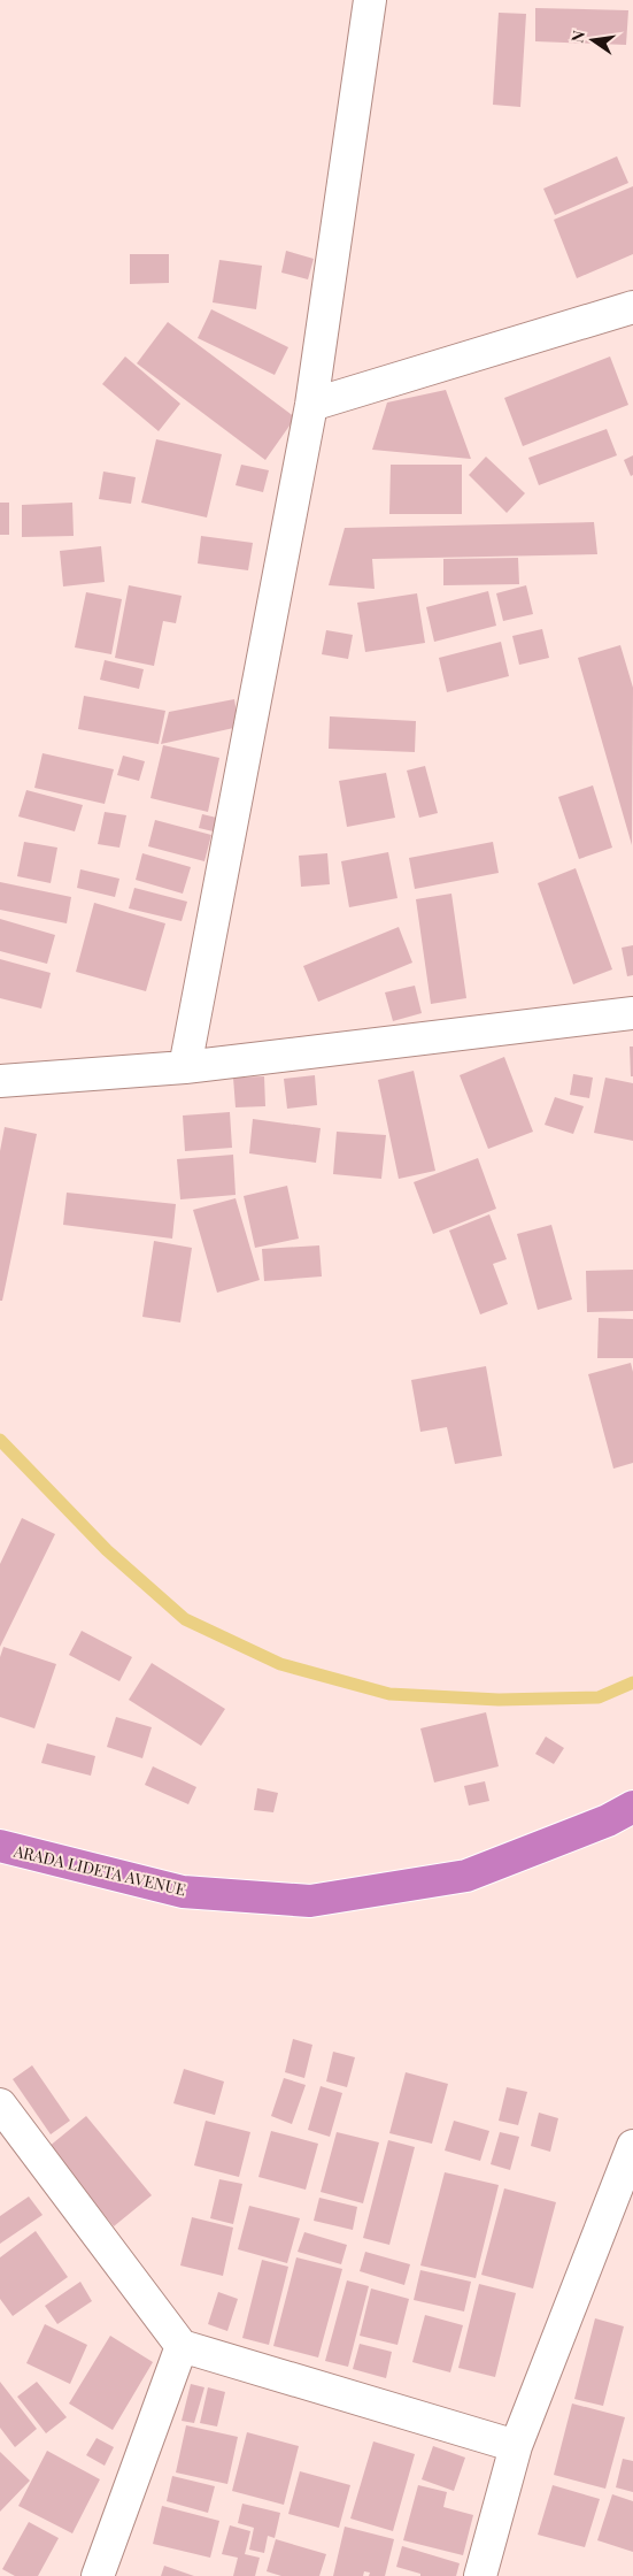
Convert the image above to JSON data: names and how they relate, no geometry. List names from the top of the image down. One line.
{"streets":{"highway":["ARADA LIDETA AVENUE"]},"north":"left"}
